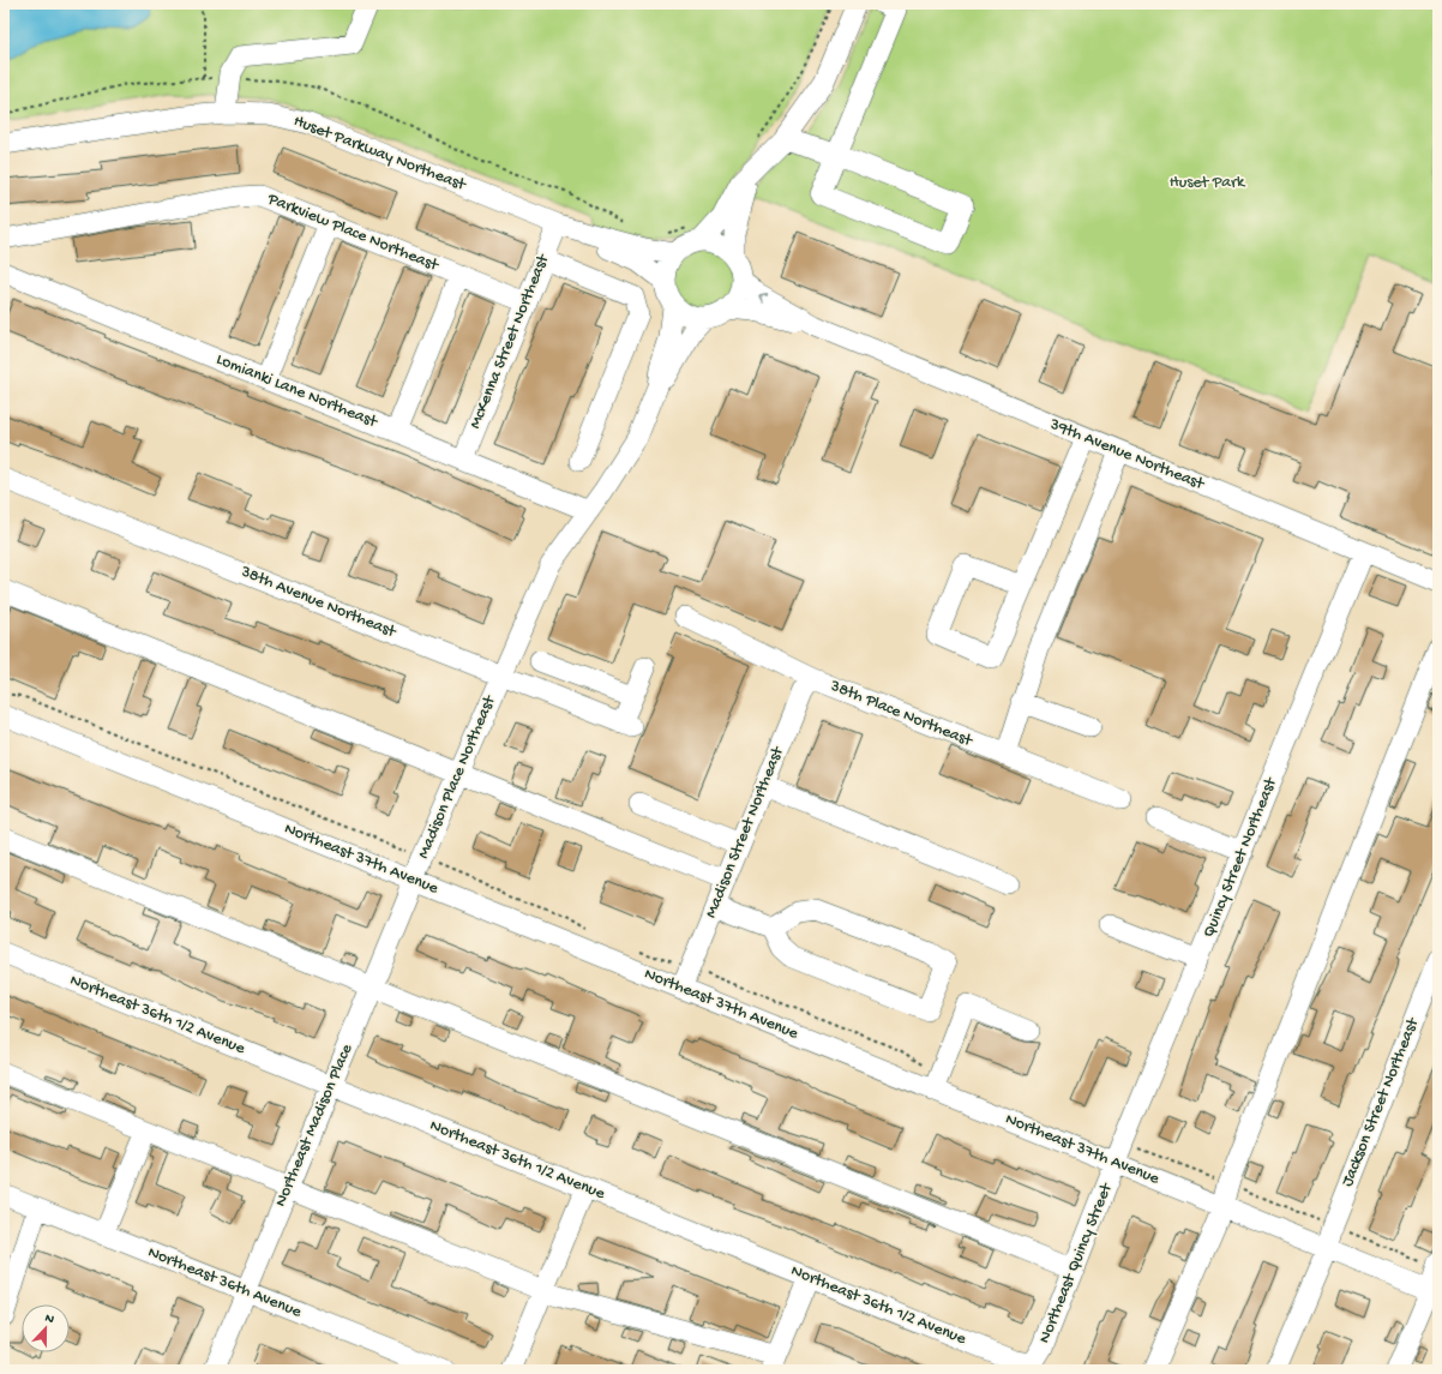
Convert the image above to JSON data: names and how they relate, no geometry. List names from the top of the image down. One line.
{"streets":{"street":["Huset Parkway Northeast","Parkview Place Northeast","McKenna Street Northeast","Lomianki Lane Northeast","39th Avenue Northeast","38th Avenue Northeast","38th Place Northeast","Madison Place Northeast","Madison Street Northeast","Quincy Street Northeast","Northeast 37th Avenue","Northeast 36th 1/2 Avenue","Jackson Street Northeast","Northeast Madison Place","Northeast Quincy Street","Northeast 36th Avenue"]},"crossings":[["Huset Parkway Northeast","McKenna Street Northeast"],["Huset Parkway Northeast","39th Avenue Northeast"],["Parkview Place Northeast","McKenna Street Northeast"],["McKenna Street Northeast","Lomianki Lane Northeast"],["Lomianki Lane Northeast","Madison Place Northeast"],["39th Avenue Northeast","Quincy Street Northeast"],["38th Avenue Northeast","Madison Place Northeast"],["38th Place Northeast","Madison Street Northeast"],["Madison Place Northeast","Northeast 37th Avenue"],["Madison Place Northeast","Northeast Madison Place"],["Madison Street Northeast","Northeast 37th Avenue"],["Quincy Street Northeast","Northeast 37th Avenue"],["Quincy Street Northeast","Northeast Quincy Street"],["Northeast 37th Avenue","Jackson Street Northeast"],["Northeast 37th Avenue","Northeast Madison Place"],["Northeast 37th Avenue","Northeast Quincy Street"],["Northeast 36th 1/2 Avenue","Northeast Madison Place"],["Northeast 36th 1/2 Avenue","Northeast Quincy Street"],["Northeast Madison Place","Northeast 36th Avenue"]],"parks":["Huset Park"],"north":"top"}
